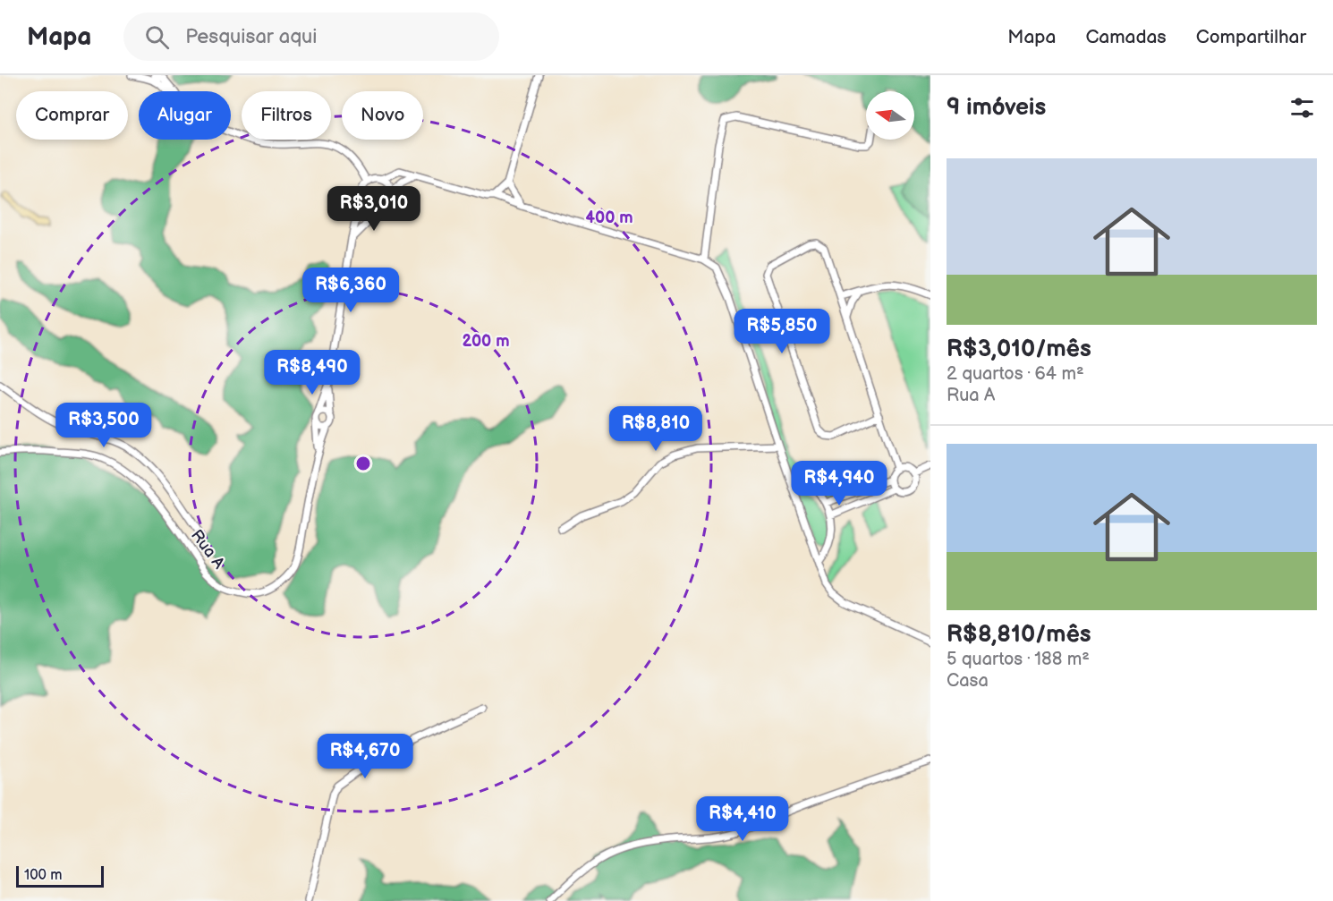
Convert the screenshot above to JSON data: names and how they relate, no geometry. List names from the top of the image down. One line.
{"streets":{"street":["Rua A"]},"scale_bar":"100 m","north":"left","page":{"header":"Mapa","search":"Pesquisar aqui","nav":["Mapa","Camadas","Compartilhar"],"heading":"9 imóveis","chip":["Comprar","Alugar","Filtros","Novo"],"list":[{"name":"R$3,010/mês","note":"2 quartos · 64 m² · Rua A"},{"name":"R$8,810/mês","note":"5 quartos · 188 m² · Casa"}],"price":["R$3,010","R$6,360","R$5,850","R$8,490","R$3,500","R$8,810","R$4,940","R$4,670","R$4,410"],"scale":"100 m"},"rings":["400 m","200 m"]}
